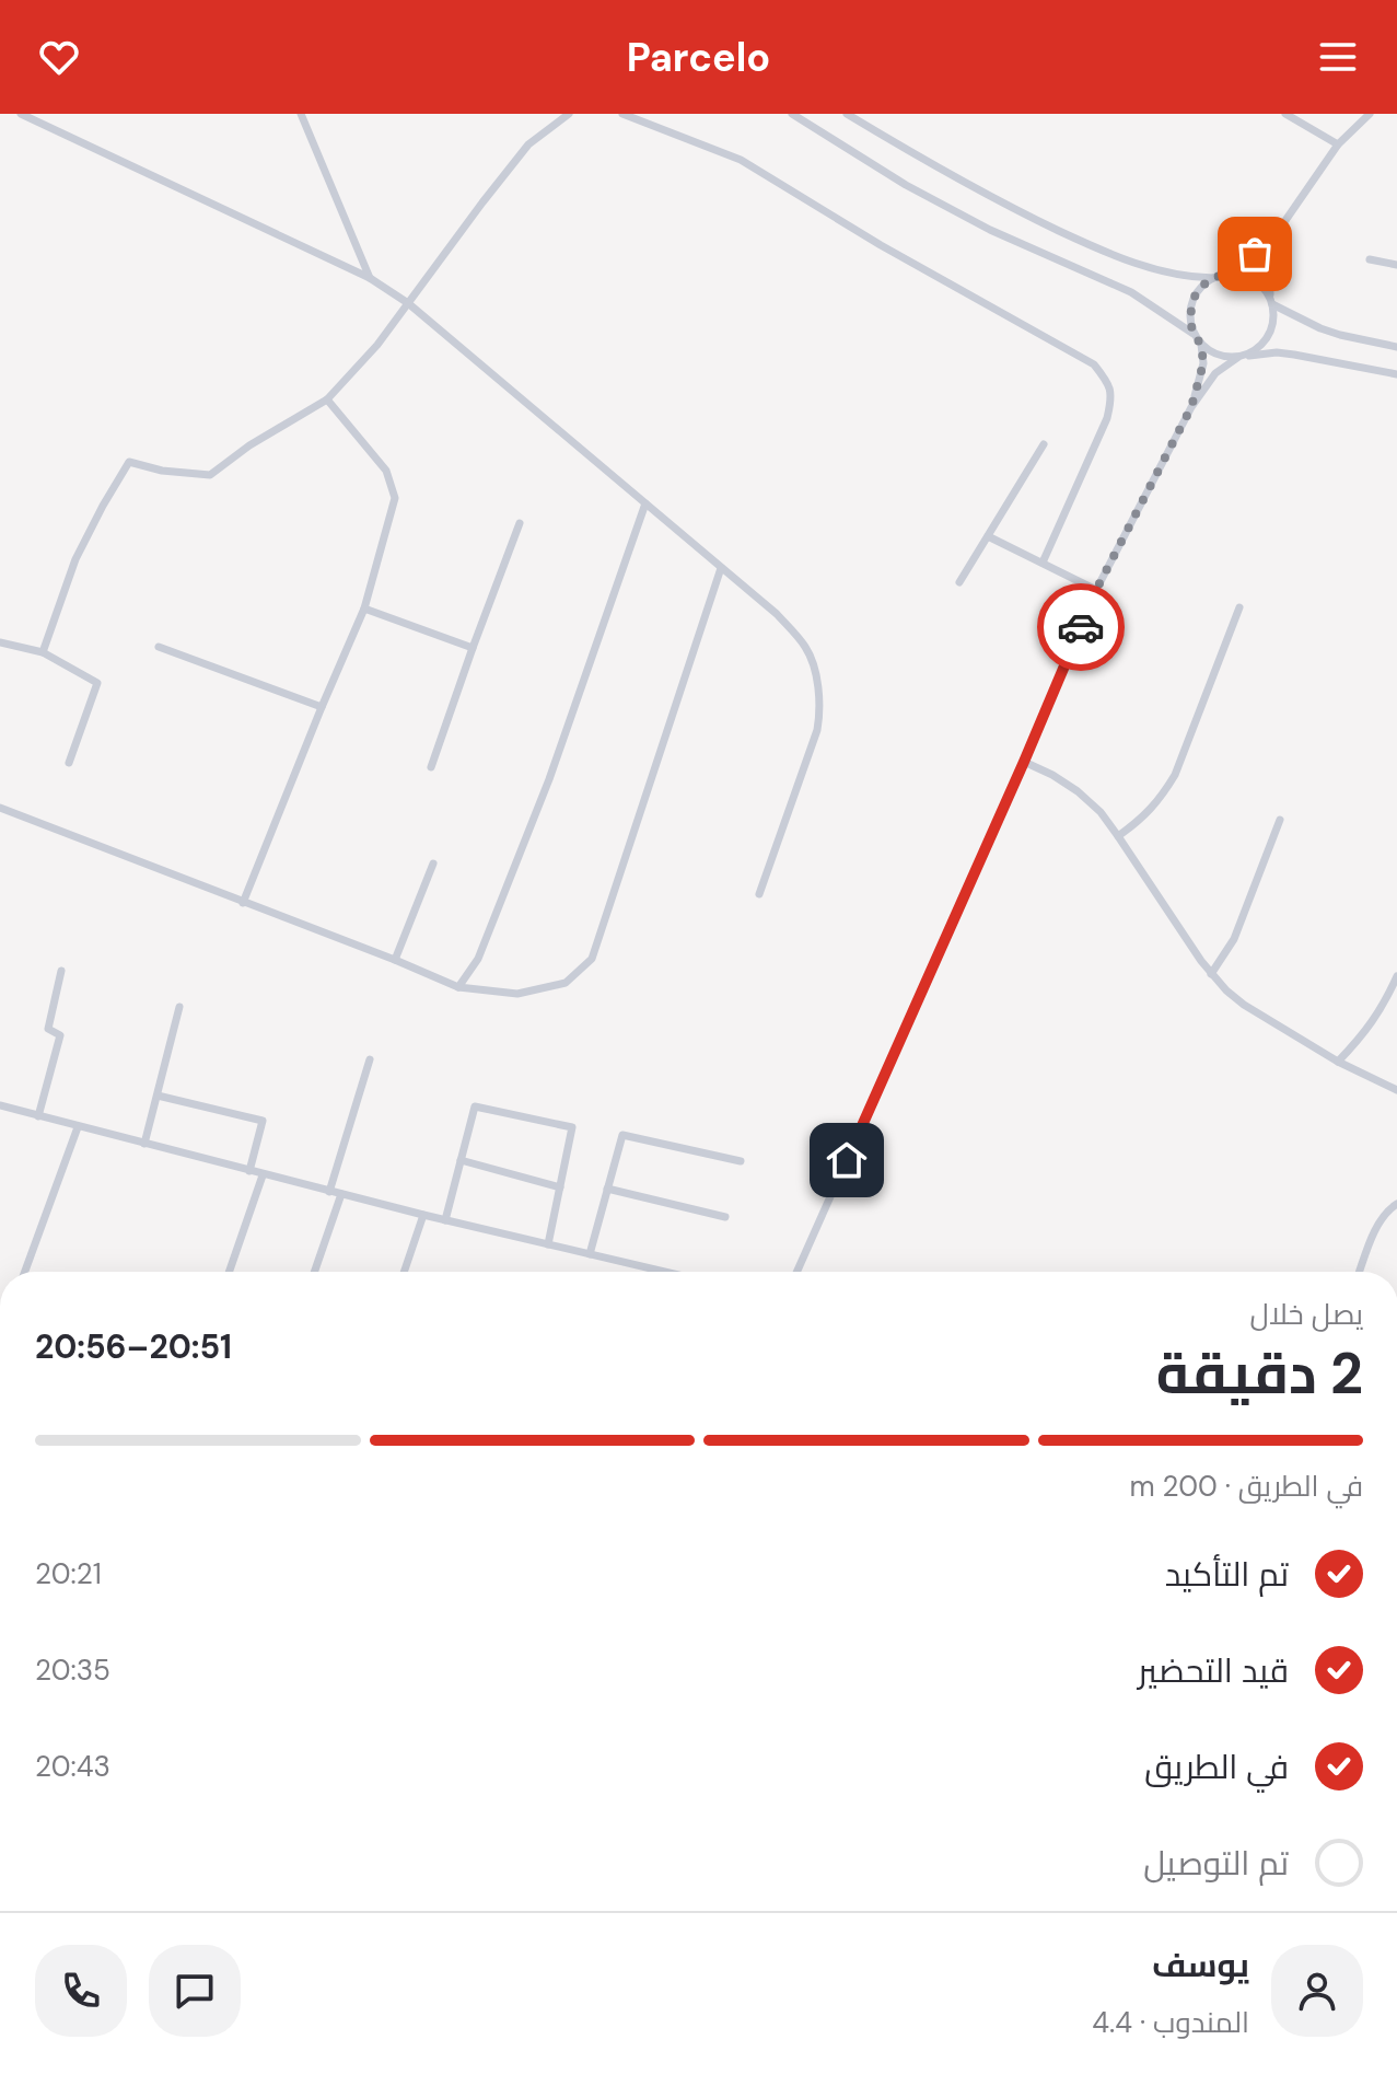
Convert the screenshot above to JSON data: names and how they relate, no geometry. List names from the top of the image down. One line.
{"page":{"header":"Parcelo","heading":["2 دقيقة","يصل خلال","20:51–20:56"],"panel":["يوسف","المندوب · 4.4"],"bar":"في الطريق · 200 m","list":[["تم التأكيد","20:21"],["قيد التحضير","20:35"],["في الطريق","20:43"],"تم التوصيل"]}}
